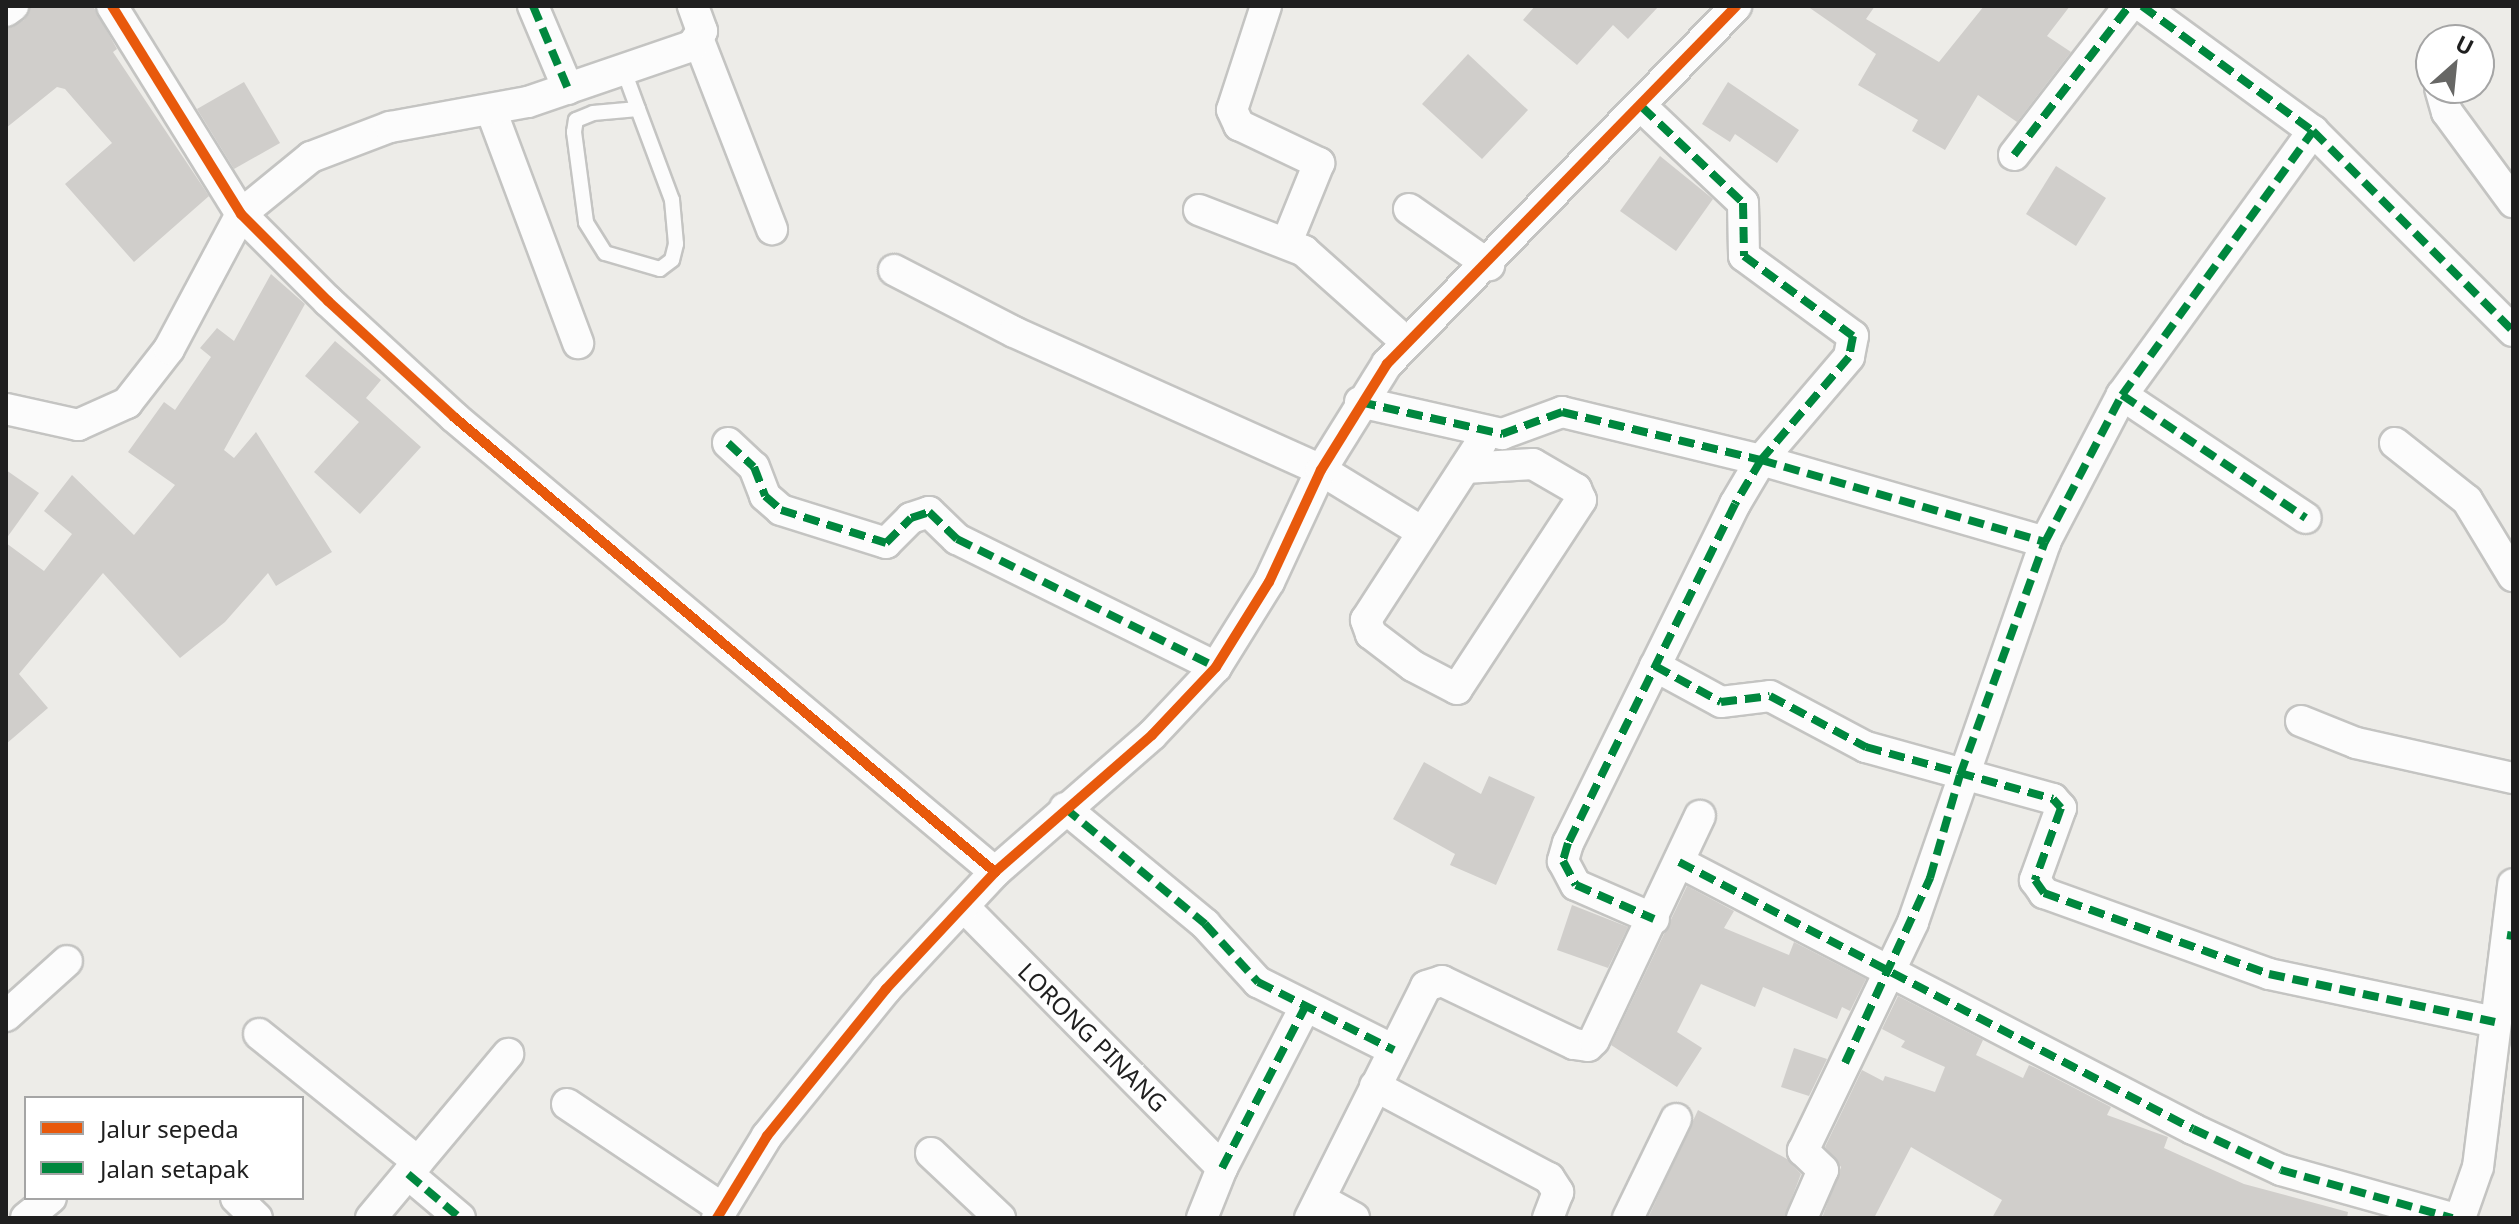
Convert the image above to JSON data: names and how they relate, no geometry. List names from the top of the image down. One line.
{"streets":{"street":["LORONG PINANG"]},"legend":["Jalur sepeda","Jalan setapak"],"north":"top right"}
